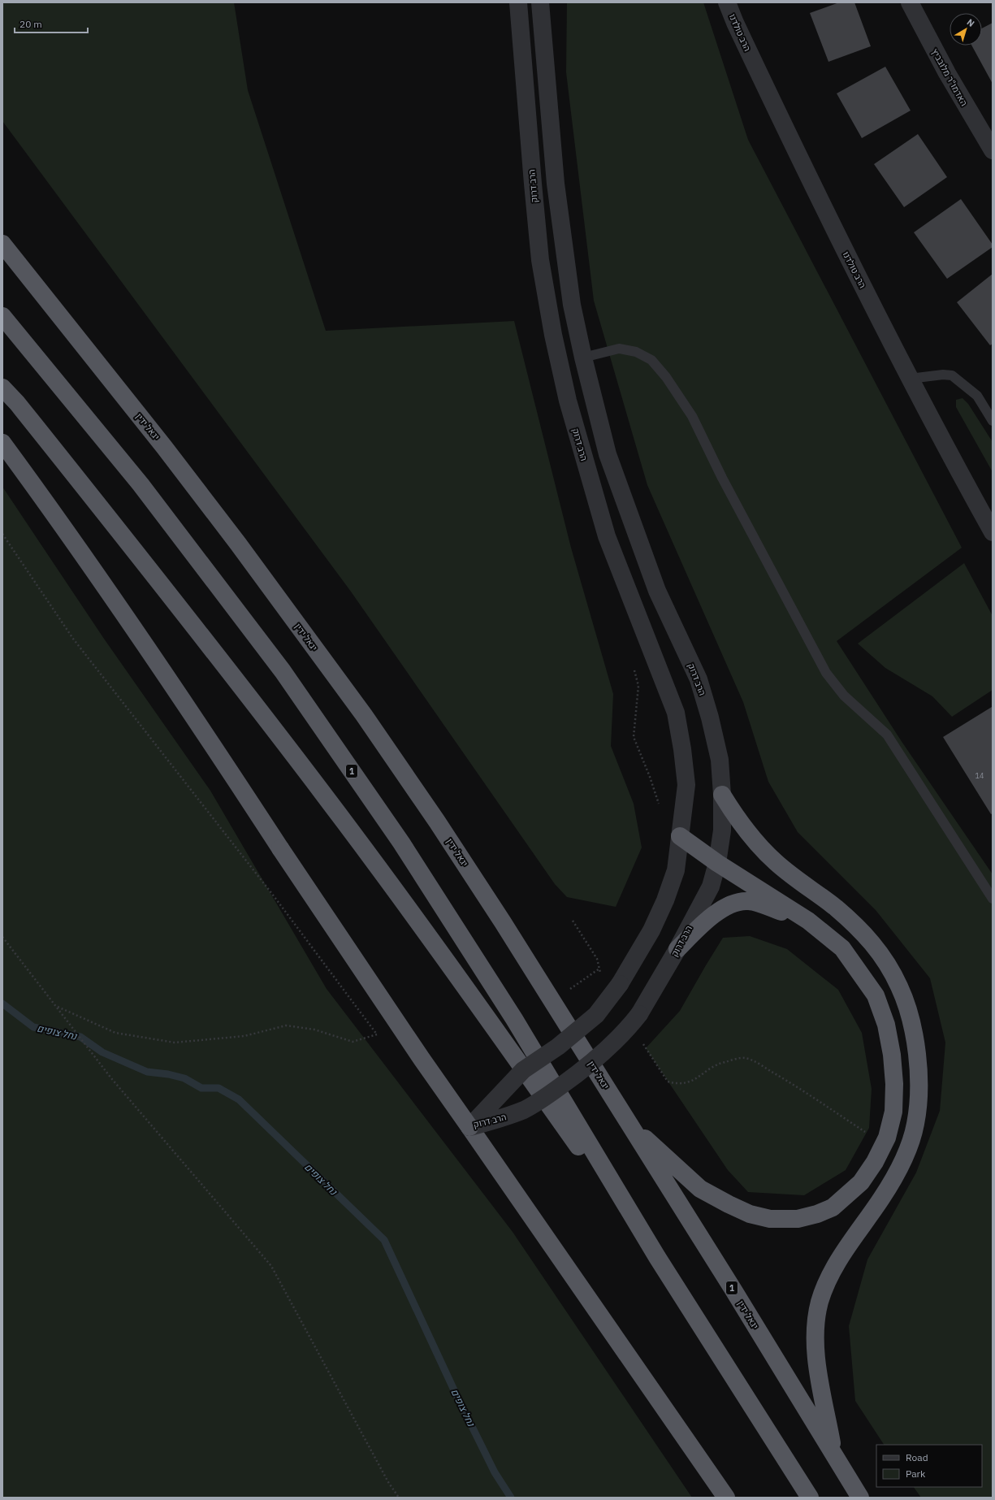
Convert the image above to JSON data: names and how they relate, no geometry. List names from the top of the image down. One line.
{"streets":{"highway":["יגאל ידין","1"],"street":["הרב טולדנו","האדמו\"ר מלובביץ","הרב דרוק"]},"water":["נחל צופים"],"house_numbers":["14"],"legend":["Road","Park"],"scale_bar":"20 m","north":"top right"}
